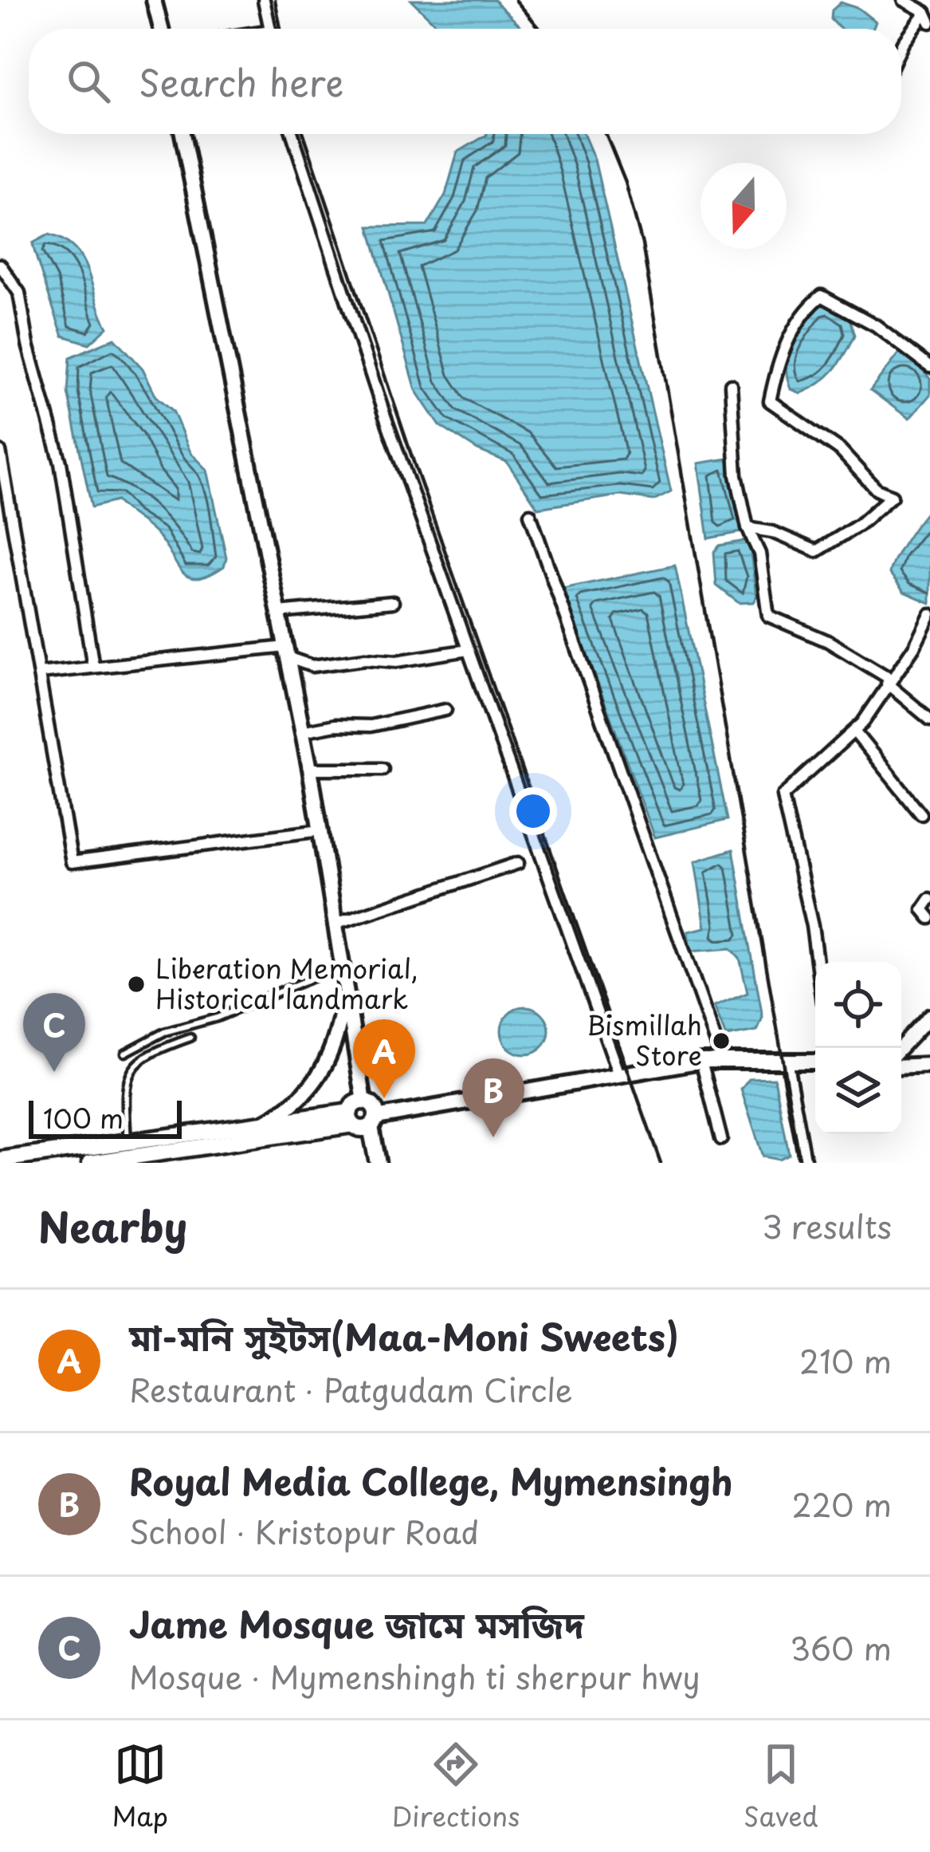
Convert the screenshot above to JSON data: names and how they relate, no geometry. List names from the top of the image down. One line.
{"places":["Liberation Memorial, Historical landmark","Bismillah Store"],"scale_bar":"100 m","north":"bottom","page":{"search":"Search here","pins":["C","A","B"],"scale":"100 m","heading":["Nearby","3 results"],"list":[{"mark":"A","name":"মা-মনি সুইটস(Maa-Moni Sweets)","note":"Restaurant · Patgudam Circle","value":"210 m"},{"mark":"B","name":"Royal Media College, Mymensingh","note":"School · Kristopur Road","value":"220 m"},{"mark":"C","name":"Jame Mosque জামে মসজিদ","note":"Mosque · Mymenshingh ti sherpur hwy","value":"360 m"}],"nav":["Map","Directions","Saved"]}}
